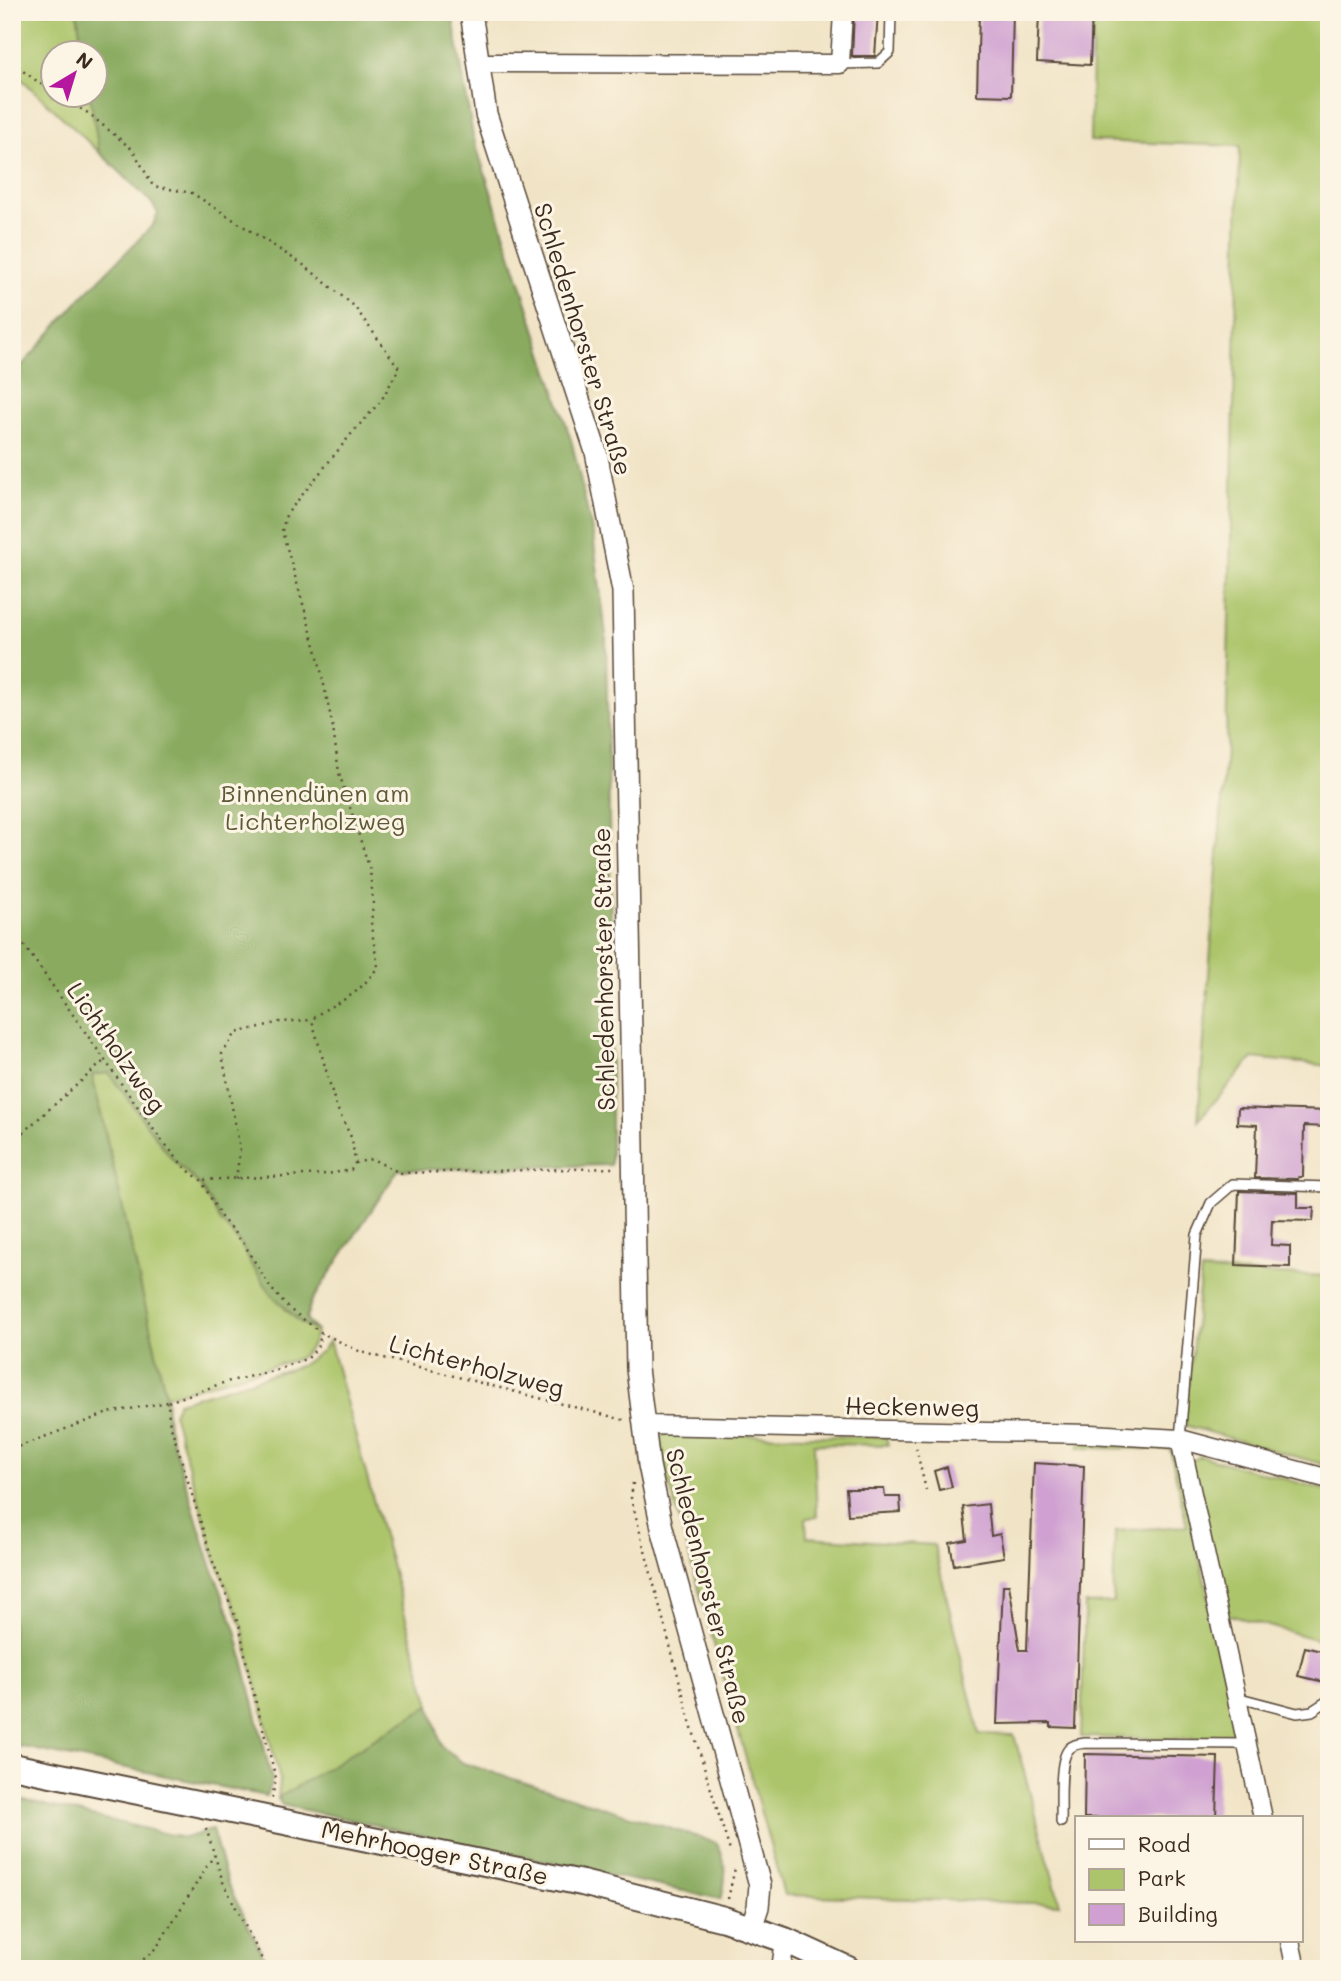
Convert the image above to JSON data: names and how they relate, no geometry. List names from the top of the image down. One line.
{"streets":{"main road":["Mehrhooger Straße"],"street":["Schledenhorster Straße","Heckenweg"],"path":["Lichtholzweg","Lichterholzweg"]},"crossings":[["Schledenhorster Straße","Lichterholzweg"],["Schledenhorster Straße","Heckenweg"],["Schledenhorster Straße","Mehrhooger Straße"],["Lichtholzweg","Lichterholzweg"],["Lichterholzweg","Heckenweg"]],"parks":["Binnendünen am Lichterholzweg"],"legend":["Road","Park","Building"],"north":"top right"}
